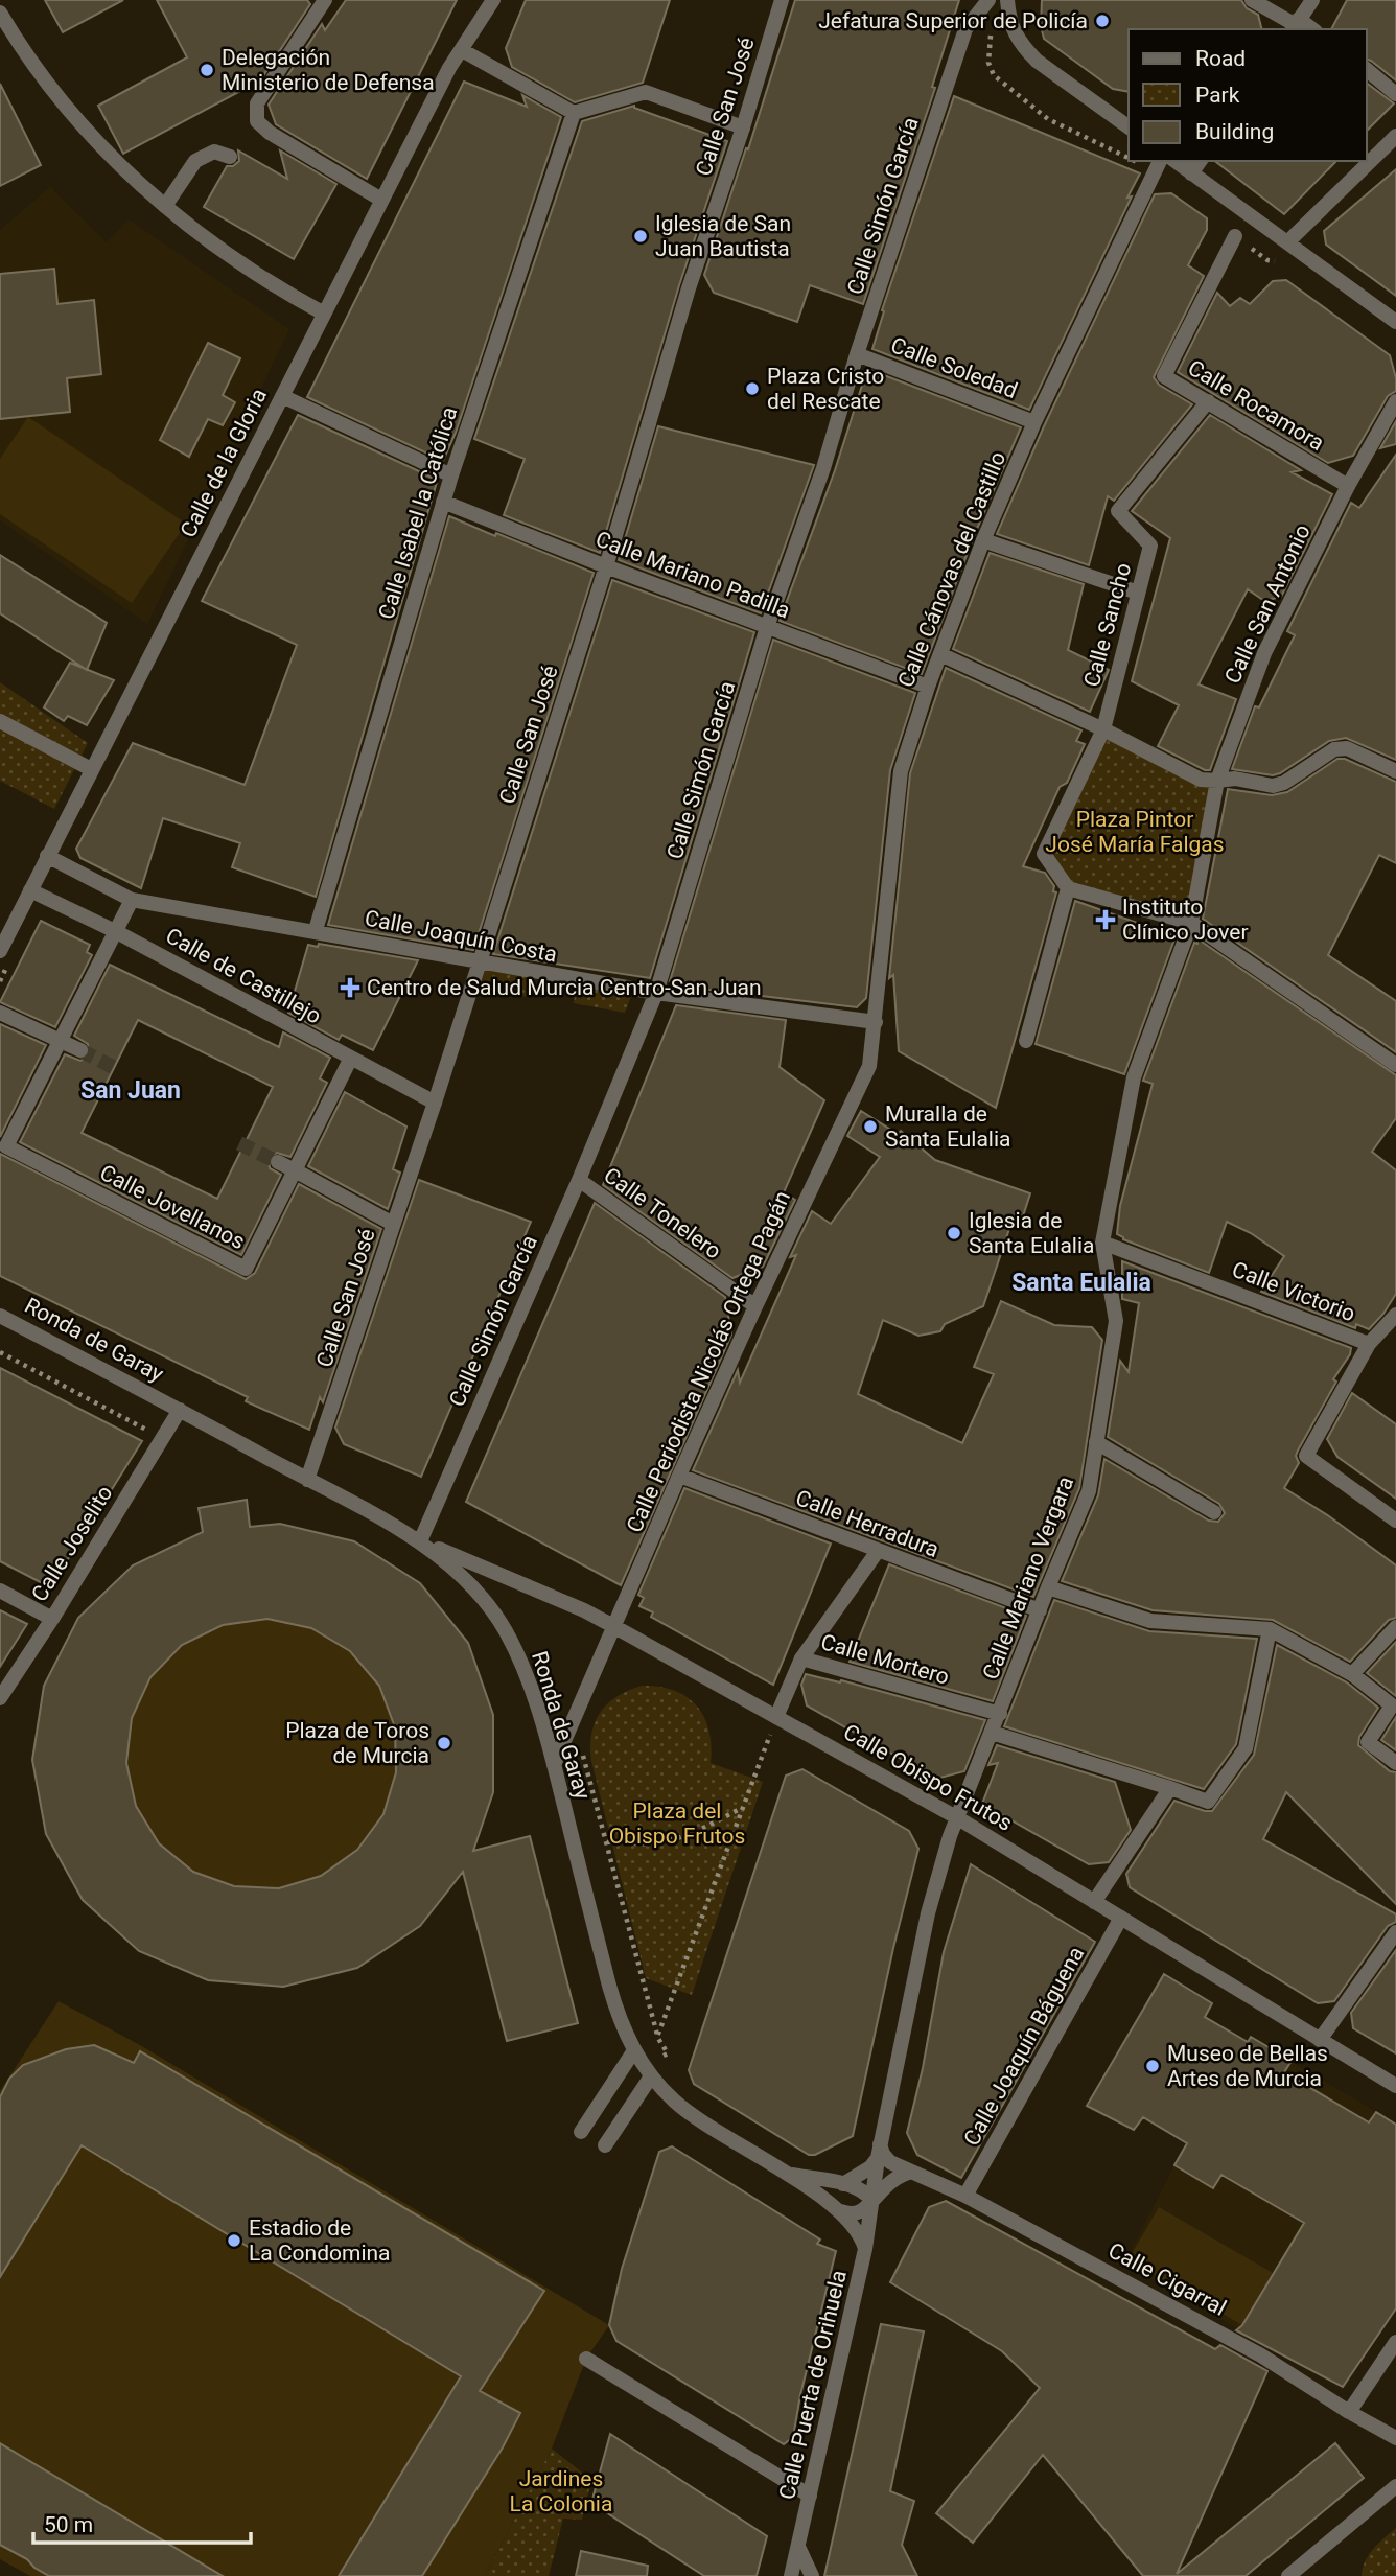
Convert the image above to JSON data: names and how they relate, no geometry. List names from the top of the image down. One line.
{"streets":{"street":["Calle San José","Calle Simón García","Calle Soledad","Calle Rocamora","Calle de la Gloria","Calle Isabel la Católica","Calle Cánovas del Castillo","Calle Mariano Padilla","Calle San Antonio","Calle Sancho","Calle Joaquín Costa","Calle de Castillejo","Calle Jovellanos","Calle Tonelero","Calle Victorio","Ronda de Garay","Calle Periodista Nicolás Ortega Pagán","Calle Herradura","Calle Joselito","Calle Mariano Vergara","Calle Mortero","Calle Obispo Frutos","Calle Joaquín Báguena","Calle Cigarral","Calle Puerta de Orihuela"]},"crossings":[["Calle San José","Calle Mariano Padilla"],["Calle San José","Calle Joaquín Costa"],["Calle San José","Calle de Castillejo"],["Calle San José","Ronda de Garay"],["Calle Simón García","Calle Soledad"],["Calle Simón García","Calle Mariano Padilla"],["Calle Simón García","Calle Joaquín Costa"],["Calle Simón García","Calle Tonelero"],["Calle Simón García","Ronda de Garay"],["Calle Simón García","Calle Obispo Frutos"],["Calle Soledad","Calle Cánovas del Castillo"],["Calle Rocamora","Calle San Antonio"],["Calle Rocamora","Calle Sancho"],["Calle de la Gloria","Calle Joaquín Costa"],["Calle de la Gloria","Calle de Castillejo"],["Calle Isabel la Católica","Calle Mariano Padilla"],["Calle Isabel la Católica","Calle Joaquín Costa"],["Calle Cánovas del Castillo","Calle Mariano Padilla"],["Calle Cánovas del Castillo","Calle Joaquín Costa"],["Calle Cánovas del Castillo","Calle Periodista Nicolás Ortega Pagán"],["Calle San Antonio","Calle Mariano Vergara"],["Calle Tonelero","Calle Periodista Nicolás Ortega Pagán"],["Calle Victorio","Calle Mariano Vergara"],["Ronda de Garay","Calle Periodista Nicolás Ortega Pagán"],["Ronda de Garay","Calle Joselito"],["Ronda de Garay","Calle Mariano Vergara"],["Ronda de Garay","Calle Obispo Frutos"],["Ronda de Garay","Calle Puerta de Orihuela"],["Calle Periodista Nicolás Ortega Pagán","Calle Herradura"],["Calle Periodista Nicolás Ortega Pagán","Calle Obispo Frutos"],["Calle Herradura","Calle Mariano Vergara"],["Calle Mariano Vergara","Calle Mortero"],["Calle Mariano Vergara","Calle Obispo Frutos"],["Calle Mariano Vergara","Calle Cigarral"],["Calle Mariano Vergara","Calle Puerta de Orihuela"],["Calle Obispo Frutos","Calle Joaquín Báguena"],["Calle Joaquín Báguena","Calle Cigarral"]],"districts":["San Juan","Santa Eulalia"],"parks":["Plaza Pintor José María Falgas","Plaza del Obispo Frutos","Jardines La Colonia"],"places":{"other":["Jefatura Superior de Policía","Delegación Ministerio de Defensa","Iglesia de San Juan Bautista","Plaza Cristo del Rescate","Muralla de Santa Eulalia","Iglesia de Santa Eulalia","Plaza de Toros de Murcia","Museo de Bellas Artes de Murcia","Estadio de La Condomina"],"health":["Instituto Clínico Jover","Centro de Salud Murcia Centro-San Juan"]},"legend":["Road","Park","Building"],"scale_bar":"50 m"}
